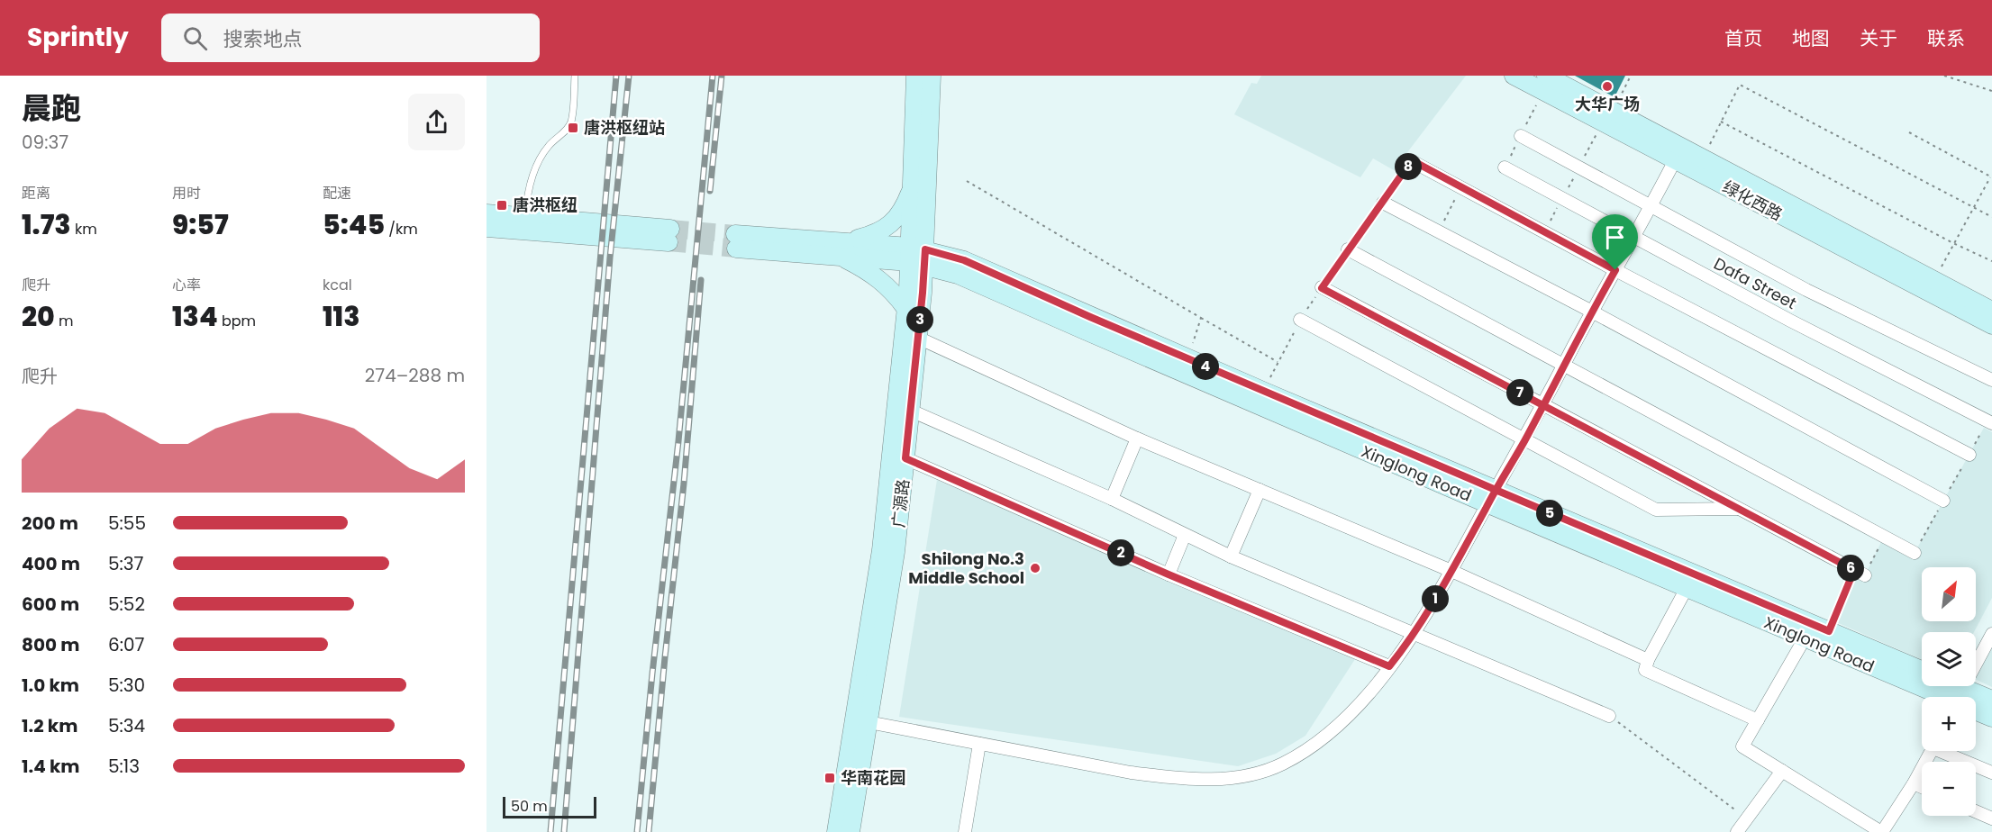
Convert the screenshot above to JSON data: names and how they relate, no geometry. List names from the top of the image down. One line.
{"streets":{"main road":["绿化西路","Xinglong Road","广源路"],"street":["Dafa Street"]},"places":{"other":["大华广场","Shilong No.3 Middle School"],"transit":["唐洪枢纽站","唐洪枢纽","华南花园"]},"scale_bar":"50 m","north":"top right","page":{"header":"Sprintly","search":"搜索地点","nav":["首页","地图","关于","联系"],"heading":["晨跑","09:37"],"pins":["8","3","4","7","5","2","6","1"],"stats":[["距离","1.73 km"],["用时","9:57"],["配速","5:45 /km"],["爬升","20 m"],["心率","134 bpm"],["kcal","113"]],"chart":["爬升","274–288 m"],"list":[{"name":"200 m","note":"5:55"},{"name":"400 m","note":"5:37"},{"name":"600 m","note":"5:52"},{"name":"800 m","note":"6:07"},{"name":"1.0 km","note":"5:30"},{"name":"1.2 km","note":"5:34"},{"name":"1.4 km","note":"5:13"}],"map_buttons":["+","−"],"scale":"50 m"}}
